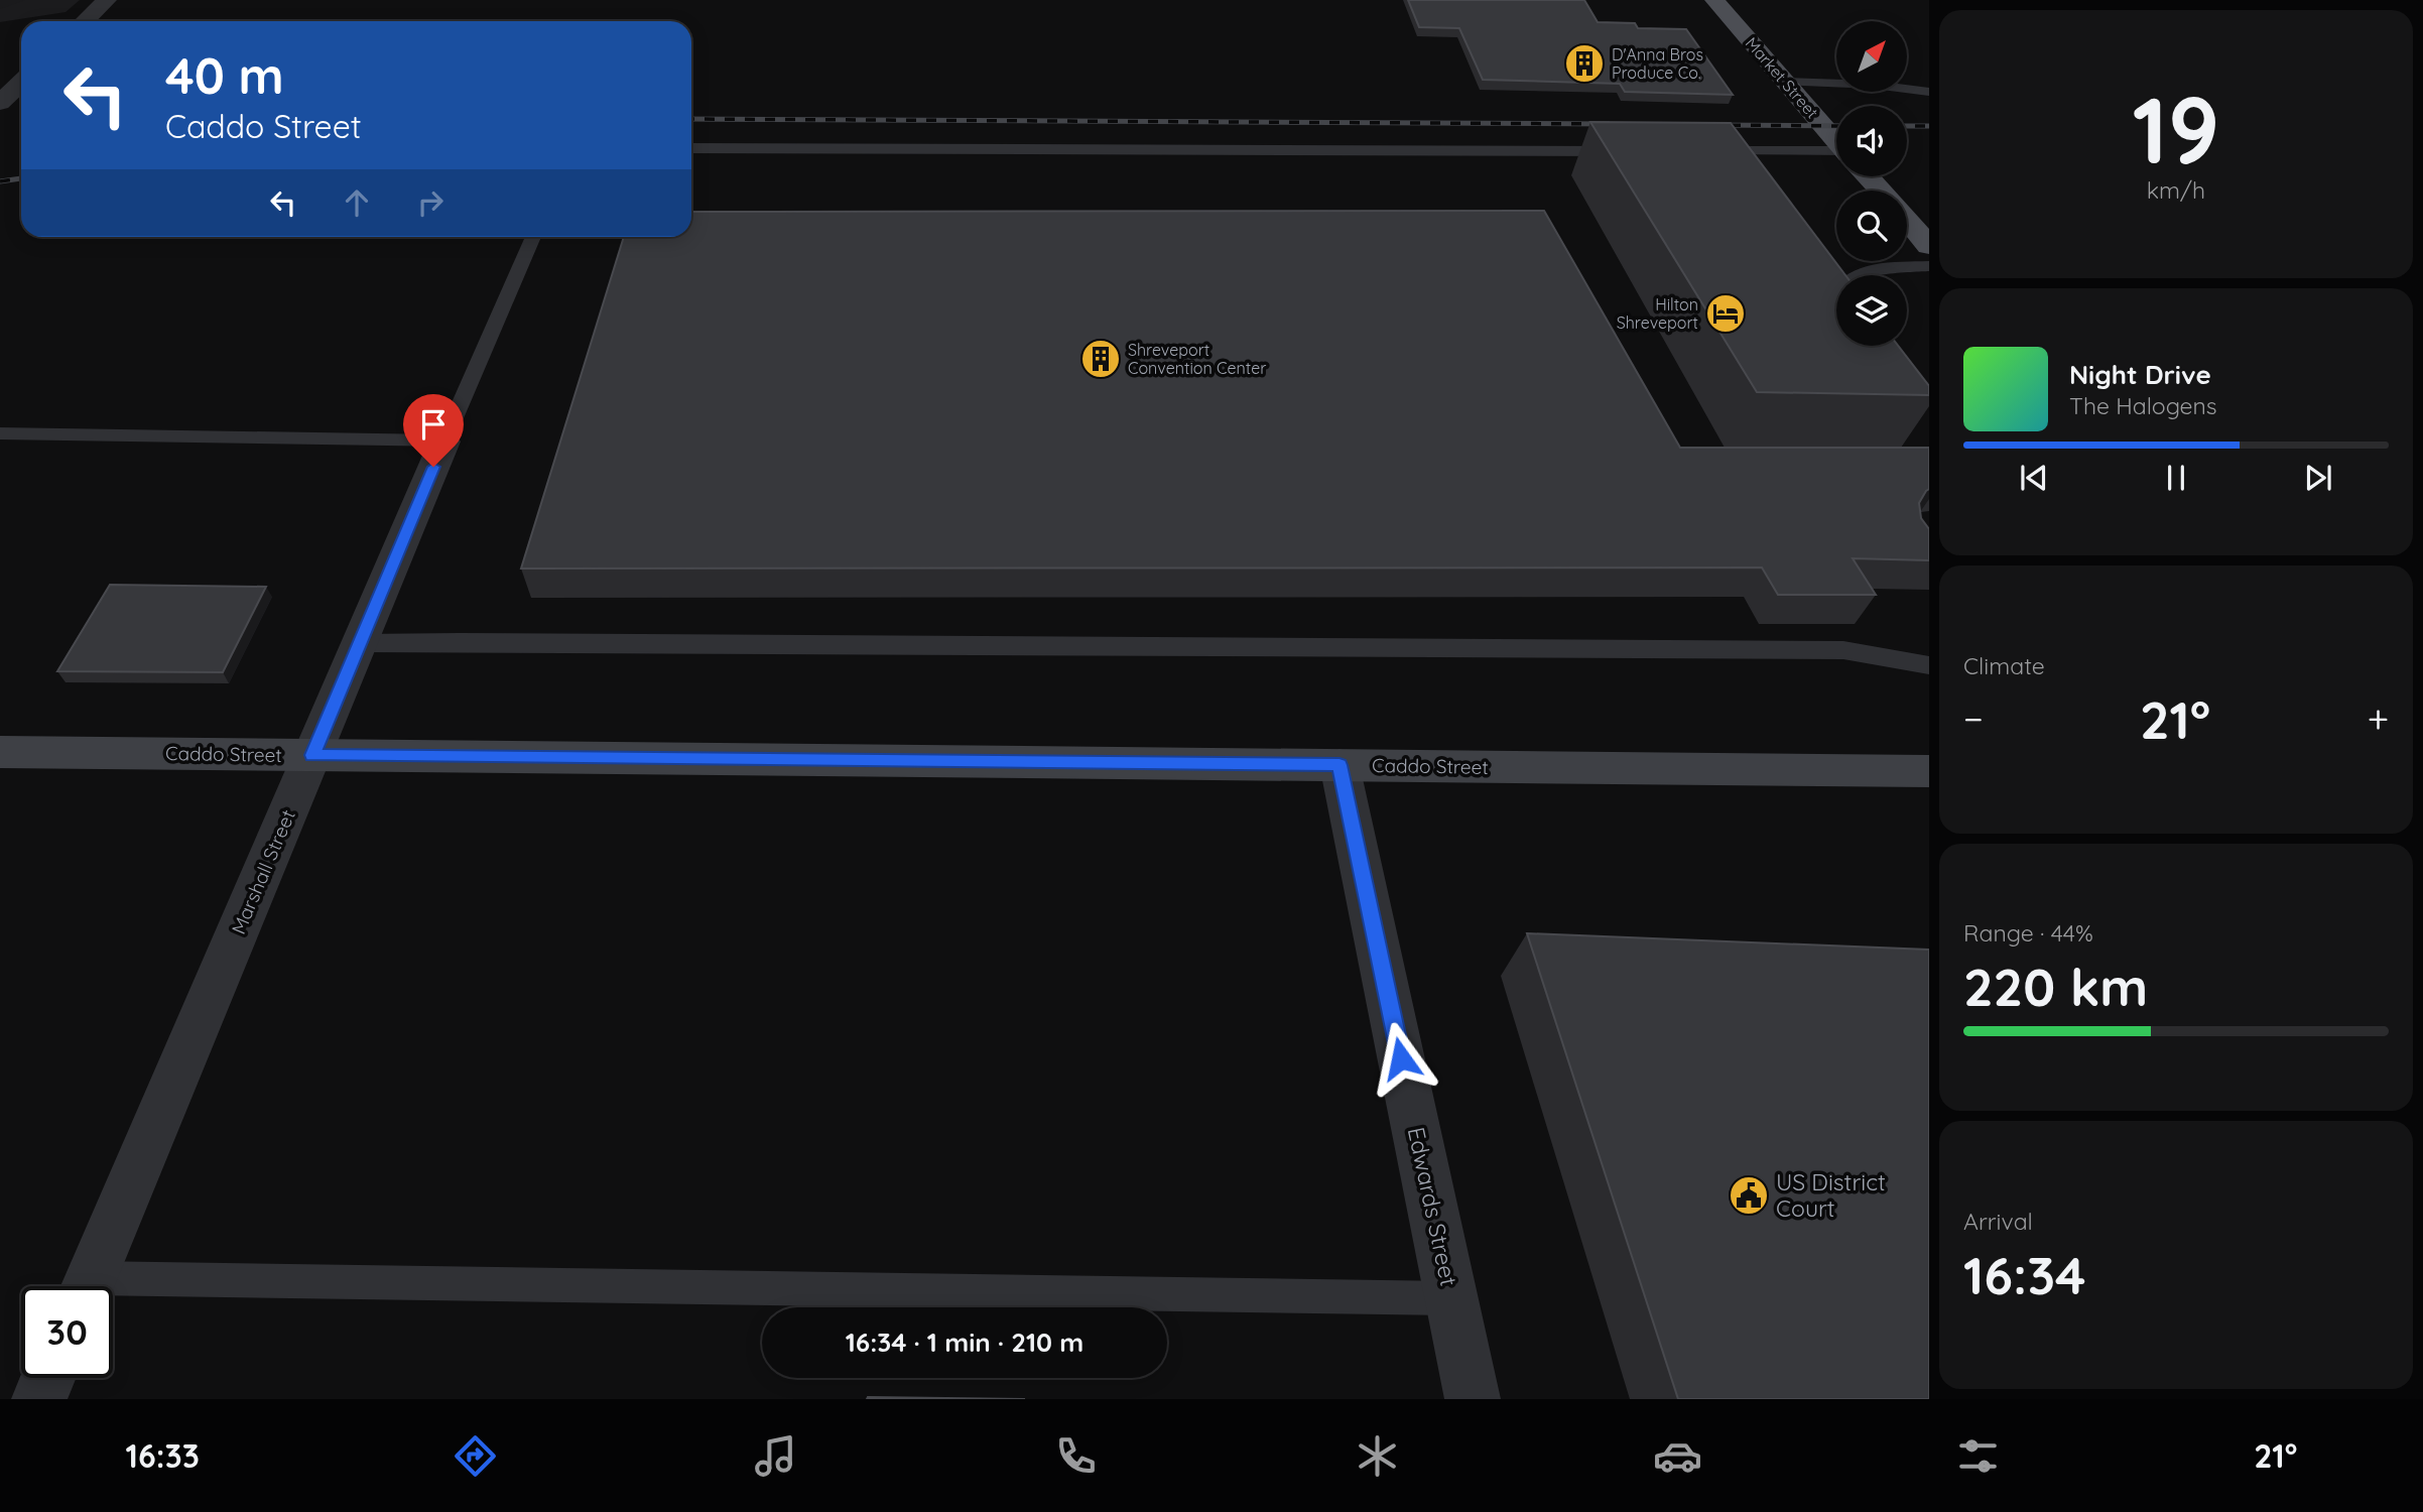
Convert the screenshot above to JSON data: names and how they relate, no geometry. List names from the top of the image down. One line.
{"streets":{"main road":["Market Street","Caddo Street"],"street":["Marshall Street","Edwards Street"]},"crossings":[["Caddo Street","Marshall Street"],["Caddo Street","Edwards Street"]],"places":{"building":["D'Anna Bros Produce Co.","Shreveport Convention Center"],"hotel":["Hilton Shreveport"],"public building":["US District Court"]},"north":"top right","page":{"tile":[["19","km/h"],"Climate",["Range · 44%","220 km"],["Arrival","16:34"]],"turn":["40 m","Caddo Street"],"song":["Night Drive","The Halogens"],"heat":["−","21°","+"],"limit":"30","trip":"16:34 · 1 min · 210 m","tabs":["16:33","21°"]}}
